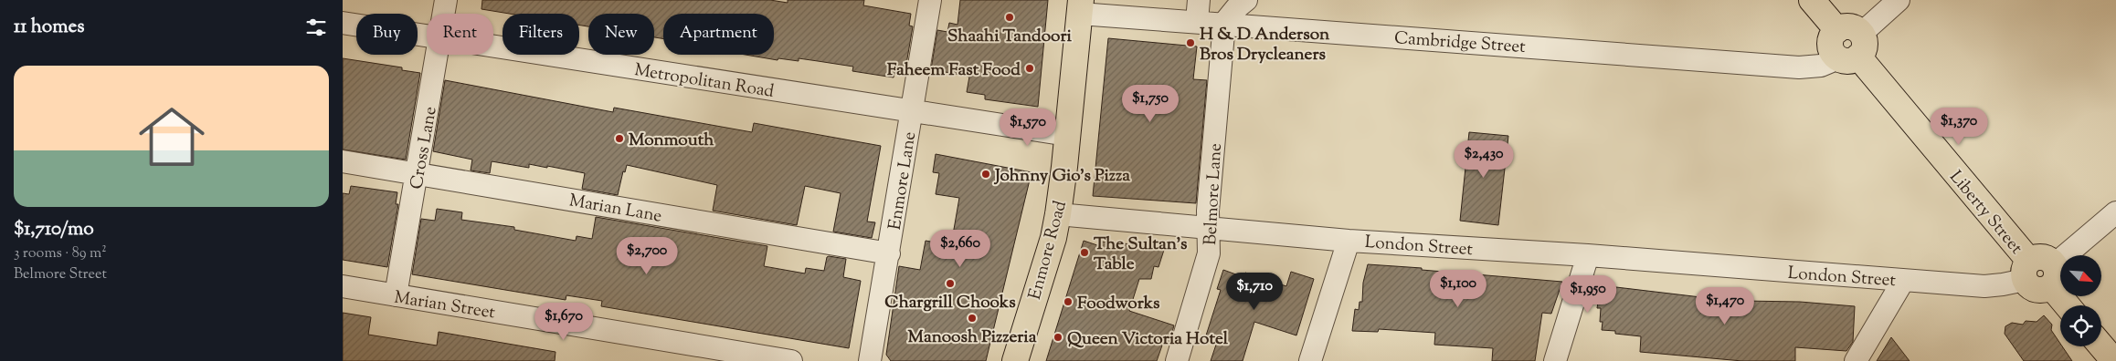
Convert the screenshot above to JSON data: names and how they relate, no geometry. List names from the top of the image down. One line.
{"streets":{"main road":["Liberty Street","Enmore Road"],"street":["Cambridge Street","Metropolitan Road","Cross Lane","Enmore Lane","Belmore Lane","Marian Lane","London Street","Marian Street"]},"crossings":[["Cambridge Street","Belmore Lane"],["Cambridge Street","Liberty Street"],["Cambridge Street","Enmore Road"],["Metropolitan Road","Enmore Lane"],["Metropolitan Road","Enmore Road"],["Cross Lane","Marian Lane"],["Cross Lane","Marian Street"],["Enmore Lane","Marian Lane"],["Belmore Lane","London Street"],["Liberty Street","London Street"],["London Street","Enmore Road"]],"places":["Shaahi Tandoori","H & D Anderson Bros Drycleaners","Faheem Fast Food","Monmouth","Johnny Gio's Pizza","The Sultan’s Table","Chargrill Chooks","Foodworks","Manoosh Pizzeria","Queen Victoria Hotel"],"north":"bottom right","page":{"heading":"11 homes","chip":["Buy","Rent","Filters","New","Apartment"],"list":[{"name":"$1,710/mo","note":"3 rooms · 89 m² · Belmore Street"}],"price":["$1,750","$1,370","$1,570","$2,430","$2,660","$2,700","$1,100","$1,710","$1,950","$1,470","$1,670"]}}
